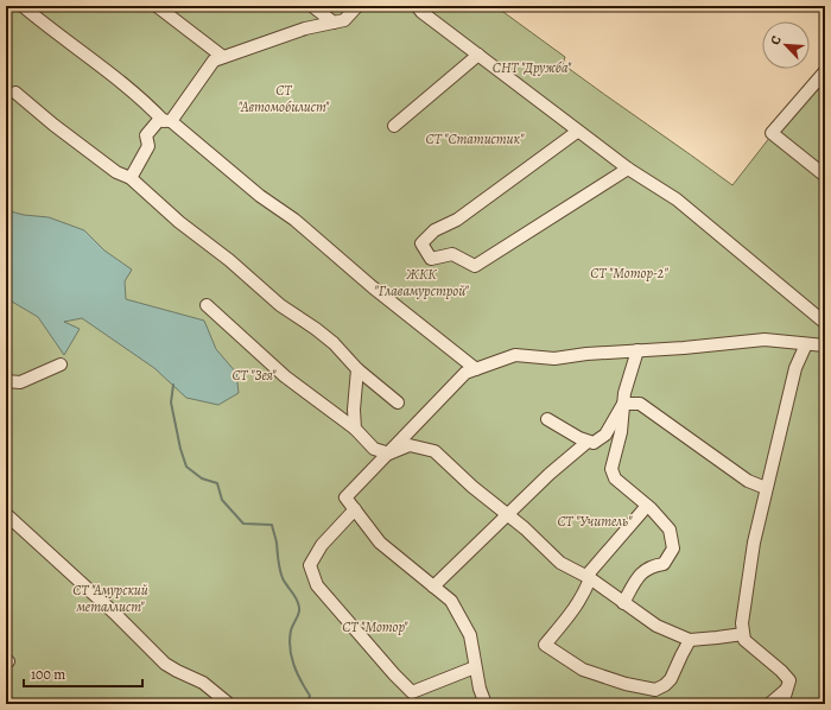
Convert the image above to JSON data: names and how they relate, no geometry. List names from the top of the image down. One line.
{"parks":["СНТ \"Дружба\"","СТ \"Автомобилист\"","СТ \"Статистик\"","СТ \"Мотор-2\"","ЖКК \"Главамурстрой\"","СТ \"Зея\"","СТ \"Учитель\"","СТ \"Амурский металлист\"","СТ \"Мотор\""],"scale_bar":"100 m","north":"top left"}
